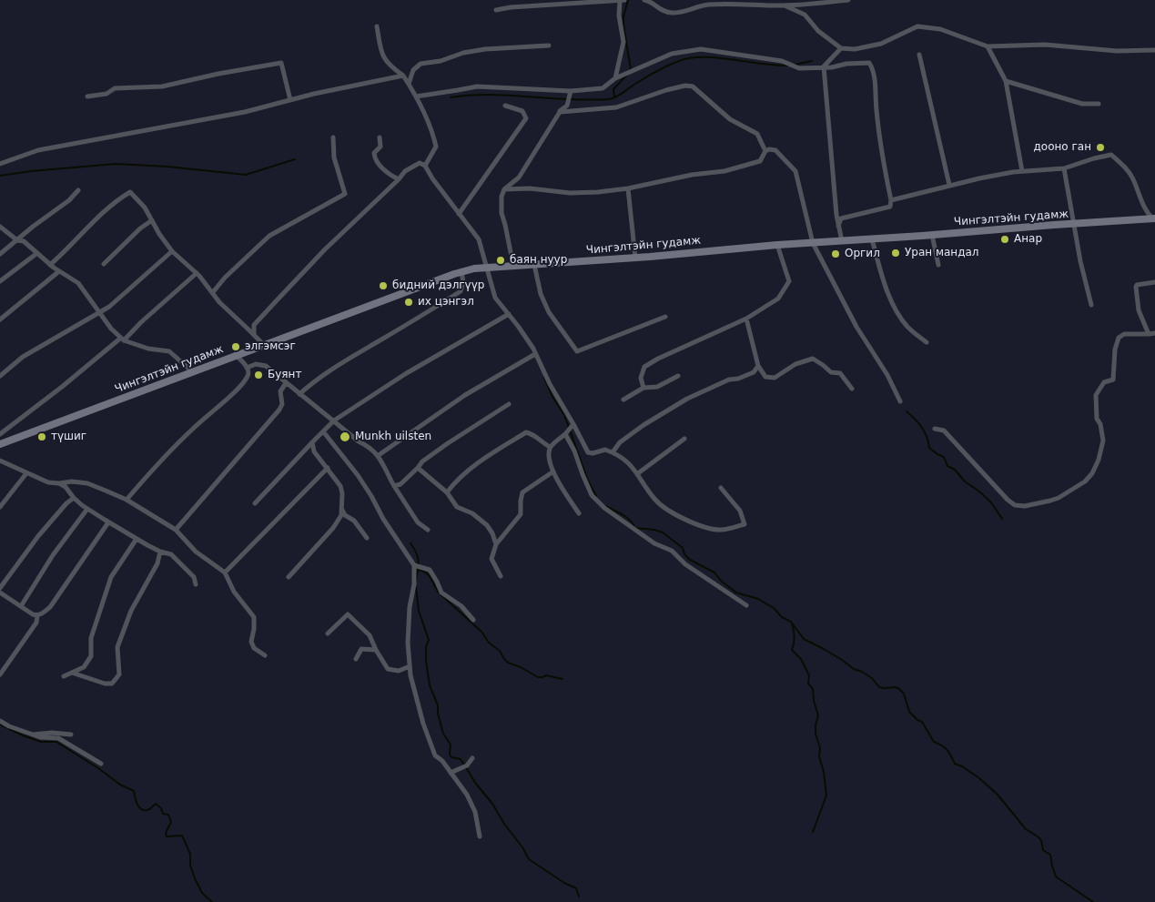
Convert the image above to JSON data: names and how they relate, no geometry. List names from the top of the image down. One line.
{"streets":{"main road":["Чингэлтэйн гудамж"]},"places":["дооно ган","Анар","Уран мандал","Оргил","баян нуур","бидний дэлгүүр","их цэнгэл","элгэмсэг","Буянт","түшиг","Munkh uilsten"]}
